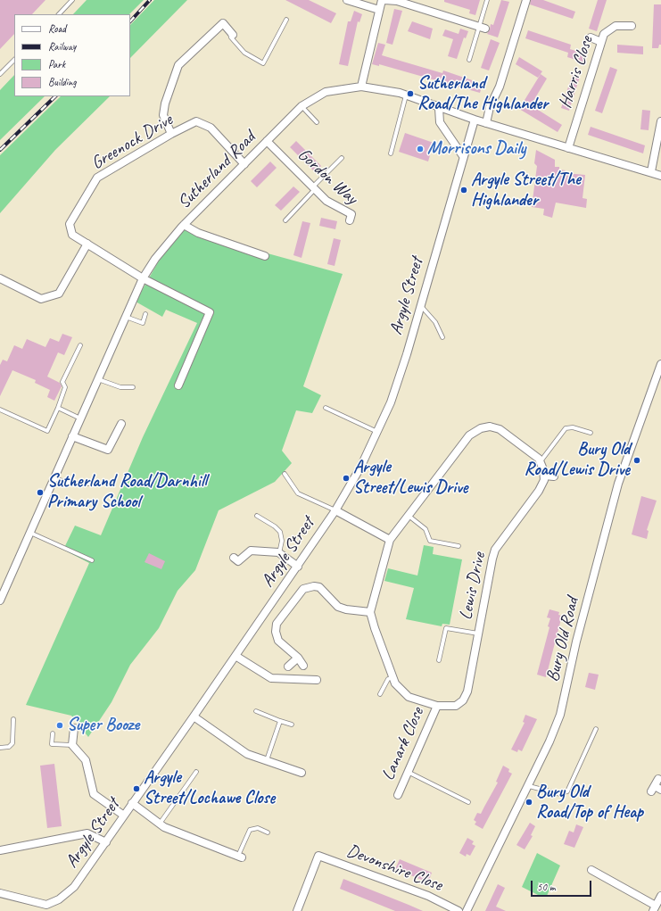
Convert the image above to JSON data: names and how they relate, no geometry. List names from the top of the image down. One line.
{"streets":{"street":["Harris Close","Greenock Drive","Sutherland Road","Gordon Way","Argyle Street","Lewis Drive","Bury Old Road","Lanark Close","Devonshire Close"]},"crossings":[["Harris Close","Sutherland Road"],["Greenock Drive","Sutherland Road"],["Sutherland Road","Gordon Way"],["Sutherland Road","Argyle Street"],["Lewis Drive","Lanark Close"]],"places":["Sutherland Road/The Highlander","Morrisons Daily","Argyle Street/The Highlander","Bury Old Road/Lewis Drive","Argyle Street/Lewis Drive","Sutherland Road/Darnhill Primary School","Super Booze","Argyle Street/Lochawe Close","Bury Old Road/Top of Heap"],"legend":["Road","Railway","Park","Building"],"scale_bar":"50 m"}
